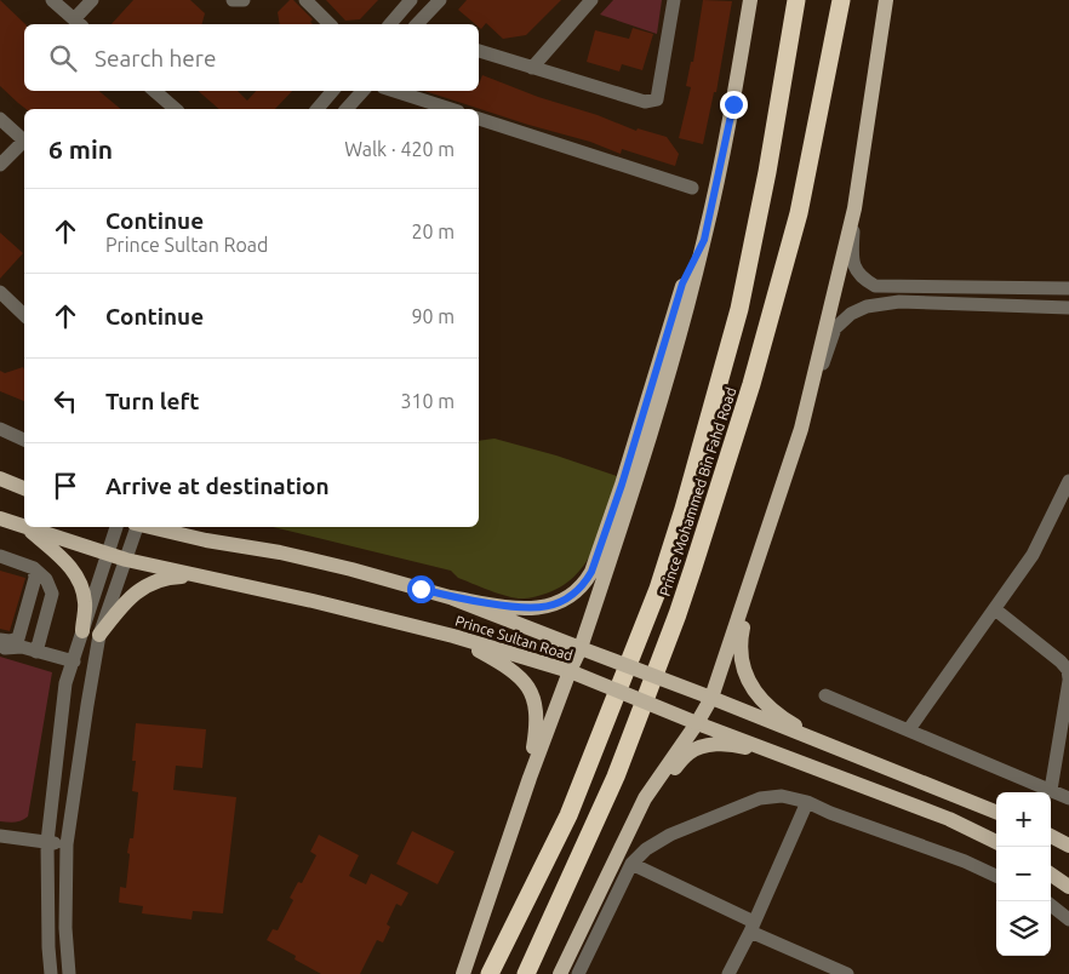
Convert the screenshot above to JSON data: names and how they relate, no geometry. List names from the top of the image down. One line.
{"streets":{"highway":["Prince Mohammed Bin Fahd Road"],"main road":["Prince Sultan Road"]},"page":{"search":"Search here","heading":["6 min","Walk · 420 m"],"list":[["Continue","Prince Sultan Road","20 m"],["Continue","90 m"],["Turn left","310 m"],"Arrive at destination"],"map_buttons":["+","−"]}}
